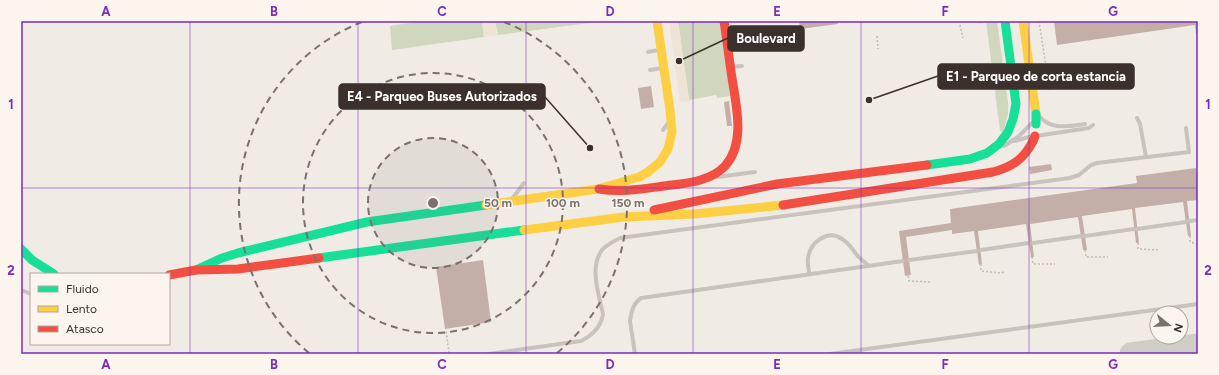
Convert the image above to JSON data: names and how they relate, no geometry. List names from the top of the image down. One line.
{"places":["Boulevard","E1 - Parqueo de corta estancia","E4 - Parqueo Buses Autorizados"],"legend":["Fluido","Lento","Atasco"],"north":"right","grid":{"columns":["A","B","C","D","E","F","G"],"rows":["1","2"]},"rings":["50 m","100 m","150 m"]}
